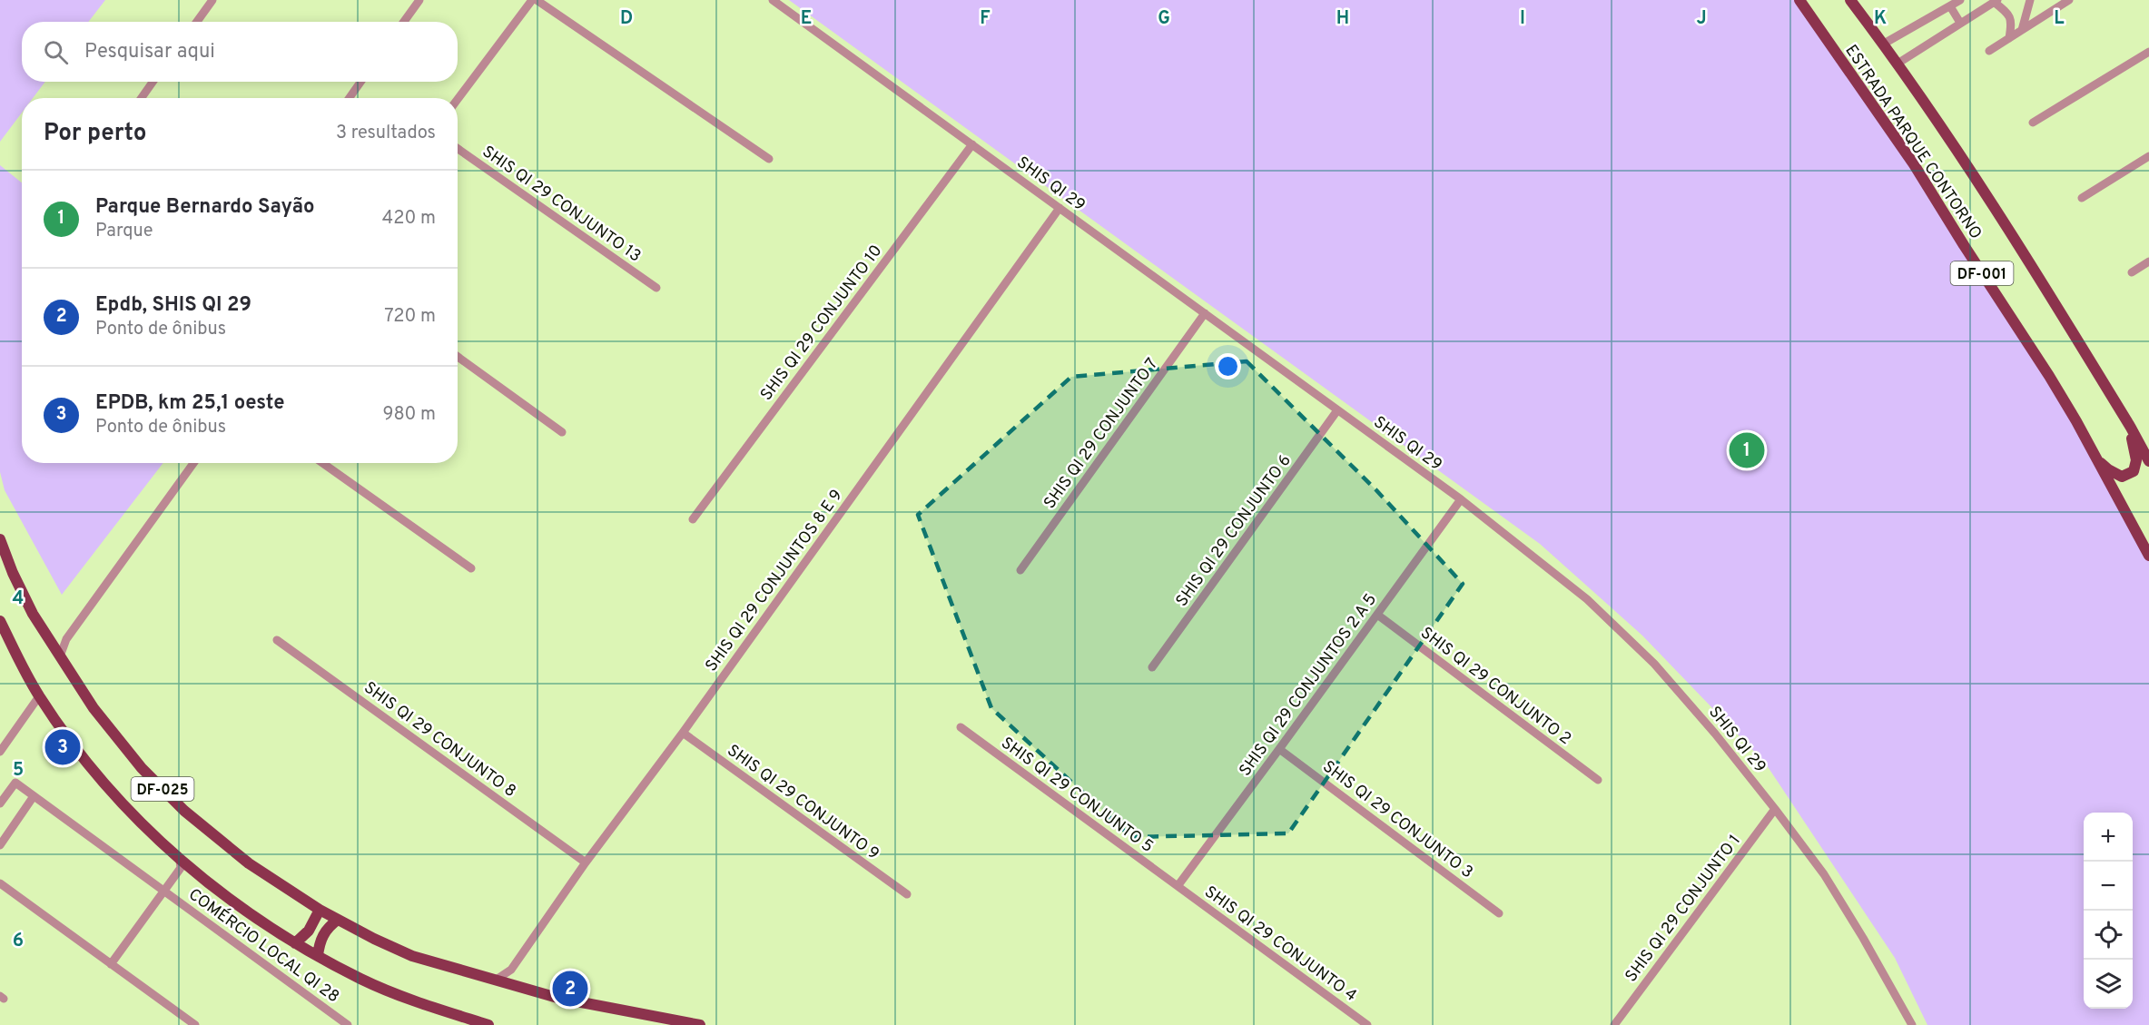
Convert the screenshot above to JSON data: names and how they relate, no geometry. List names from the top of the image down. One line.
{"streets":{"main road":["ESTRADA PARQUE CONTORNO","DF-001","DF-025"],"street":["SHIS QI 29","SHIS QI 29 CONJUNTO 13","SHIS QI 29 CONJUNTO 10","SHIS QI 29 CONJUNTO 7","SHIS QI 29 CONJUNTO 6","SHIS QI 29 CONJUNTOS 8 E 9","SHIS QI 29 CONJUNTOS 2 A 5","SHIS QI 29 CONJUNTO 2","SHIS QI 29 CONJUNTO 8","SHIS QI 29 CONJUNTO 5","SHIS QI 29 CONJUNTO 9","SHIS QI 29 CONJUNTO 3","SHIS QI 29 CONJUNTO 1","SHIS QI 29 CONJUNTO 4","COMÉRCIO LOCAL QI 28"]},"crossings":[["SHIS QI 29","SHIS QI 29 CONJUNTO 10"],["SHIS QI 29","SHIS QI 29 CONJUNTO 7"],["SHIS QI 29","SHIS QI 29 CONJUNTO 6"],["SHIS QI 29","SHIS QI 29 CONJUNTOS 8 E 9"],["SHIS QI 29","SHIS QI 29 CONJUNTOS 2 A 5"],["SHIS QI 29","SHIS QI 29 CONJUNTO 1"],["SHIS QI 29 CONJUNTOS 8 E 9","SHIS QI 29 CONJUNTO 8"],["SHIS QI 29 CONJUNTOS 8 E 9","DF-025"],["SHIS QI 29 CONJUNTOS 8 E 9","SHIS QI 29 CONJUNTO 9"],["SHIS QI 29 CONJUNTOS 2 A 5","SHIS QI 29 CONJUNTO 2"],["SHIS QI 29 CONJUNTOS 2 A 5","SHIS QI 29 CONJUNTO 5"],["SHIS QI 29 CONJUNTOS 2 A 5","SHIS QI 29 CONJUNTO 3"],["SHIS QI 29 CONJUNTOS 2 A 5","SHIS QI 29 CONJUNTO 4"],["DF-025","COMÉRCIO LOCAL QI 28"],["SHIS QI 29 CONJUNTO 5","SHIS QI 29 CONJUNTO 4"]],"page":{"search":"Pesquisar aqui","heading":["Por perto","3 resultados"],"list":[{"mark":"1","name":"Parque Bernardo Sayão","note":"Parque","value":"420 m"},{"mark":"2","name":"Epdb, SHIS QI 29","note":"Ponto de ônibus","value":"720 m"},{"mark":"3","name":"EPDB, km 25,1 oeste","note":"Ponto de ônibus","value":"980 m"}],"pins":["1","3","2"],"map_buttons":["+","−"]},"grid":{"columns":["D","E","F","G","H","I","J","K","L"],"rows":["4","5","6"]}}
